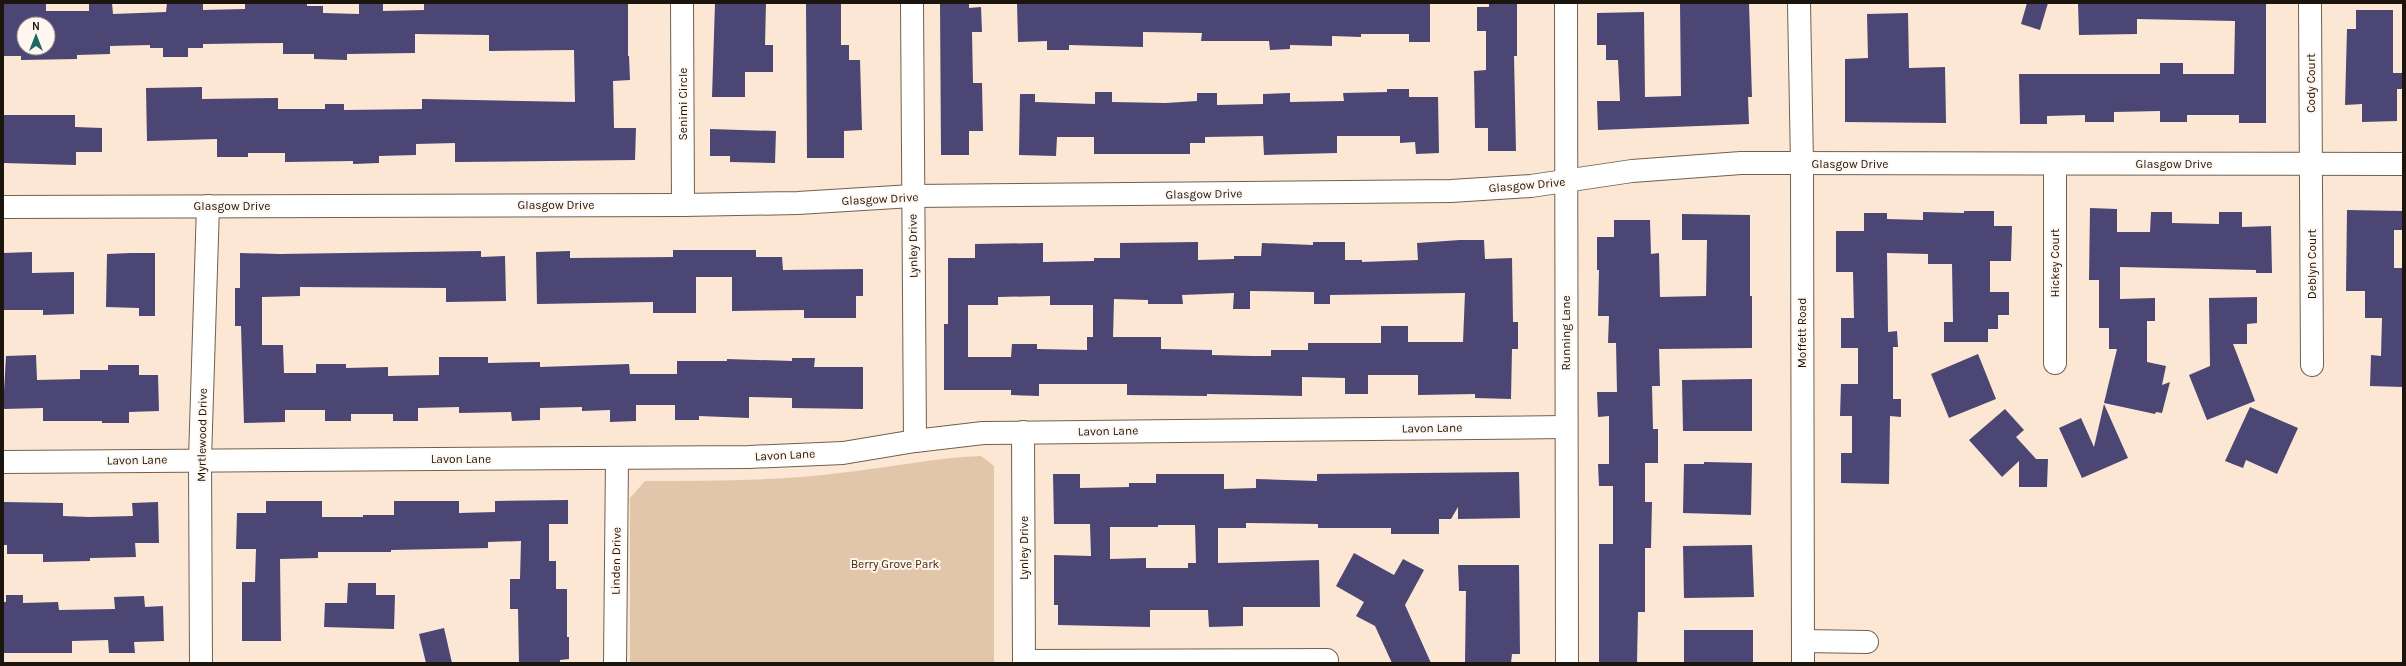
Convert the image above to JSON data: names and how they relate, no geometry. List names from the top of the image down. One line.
{"streets":{"street":["Cody Court","Senimi Circle","Glasgow Drive","Lynley Drive","Hickey Court","Deblyn Court","Running Lane","Moffett Road","Lavon Lane","Myrtlewood Drive","Linden Drive"]},"crossings":[["Cody Court","Glasgow Drive"],["Cody Court","Deblyn Court"],["Senimi Circle","Glasgow Drive"],["Glasgow Drive","Lynley Drive"],["Glasgow Drive","Hickey Court"],["Glasgow Drive","Deblyn Court"],["Glasgow Drive","Running Lane"],["Glasgow Drive","Moffett Road"],["Glasgow Drive","Myrtlewood Drive"],["Lynley Drive","Lavon Lane"],["Running Lane","Lavon Lane"],["Lavon Lane","Myrtlewood Drive"],["Lavon Lane","Linden Drive"]],"parks":["Berry Grove Park"],"north":"top"}
